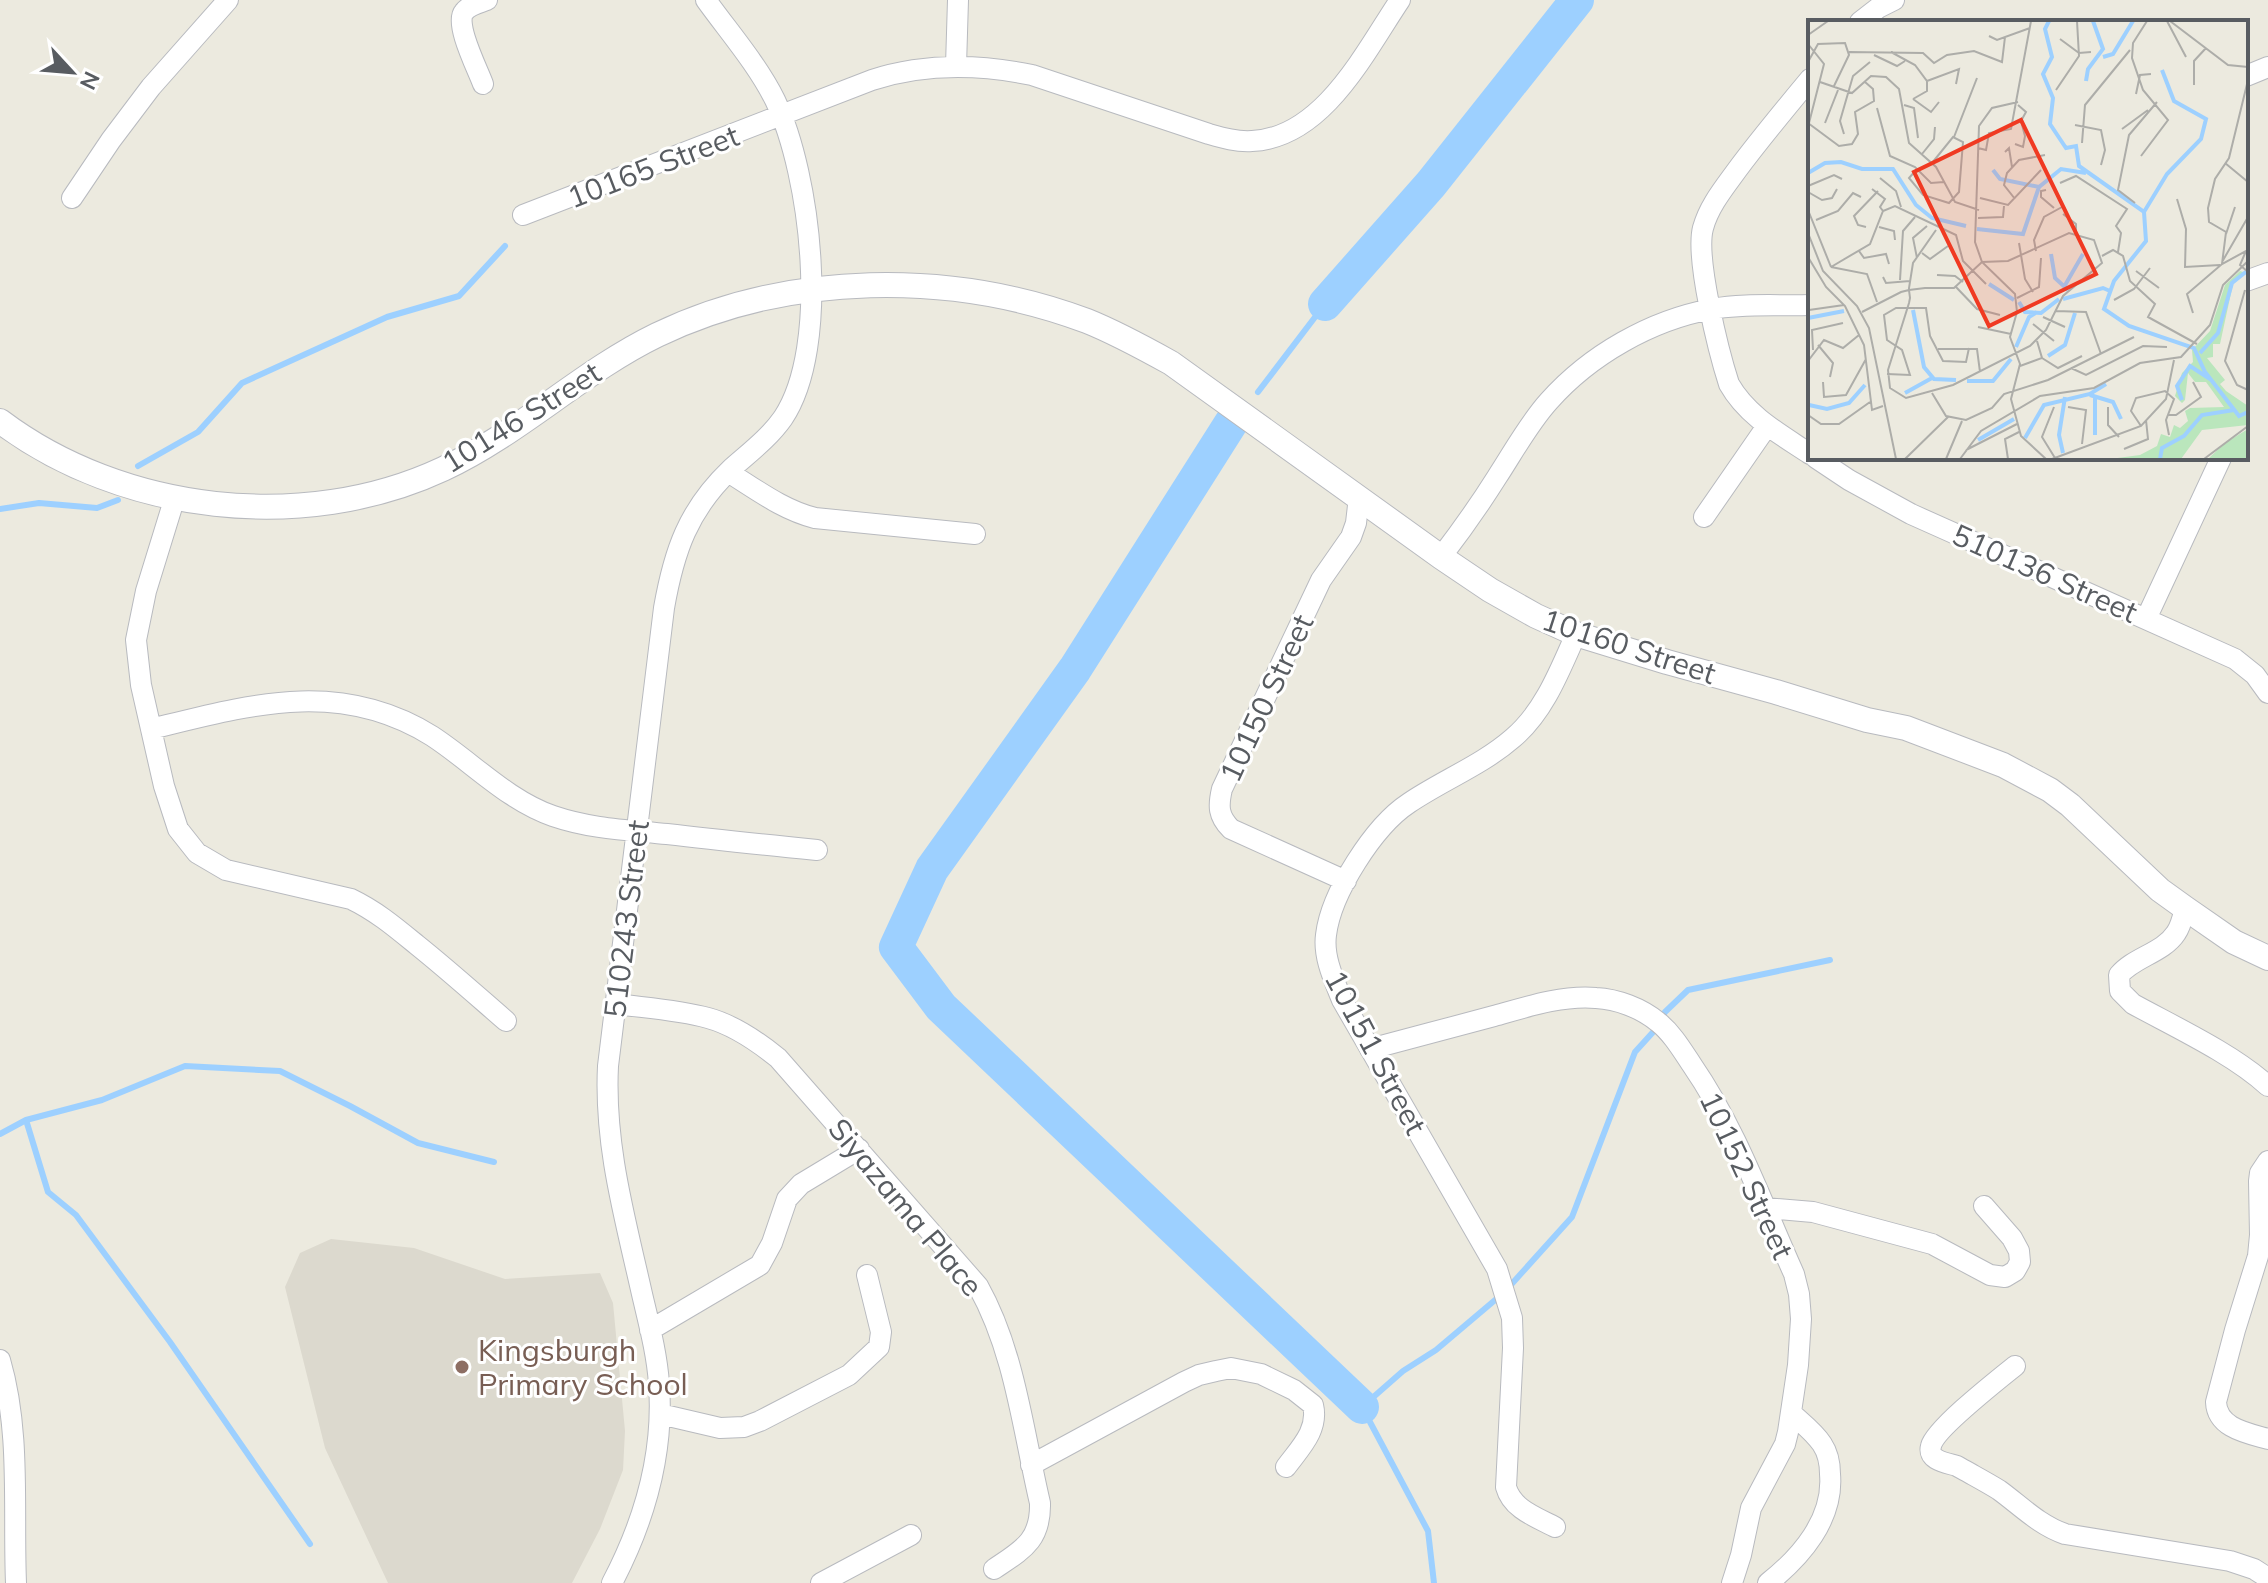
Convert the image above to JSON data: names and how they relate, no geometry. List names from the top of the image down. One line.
{"streets":{"street":["10165 Street","10146 Street","510136 Street","10160 Street","10150 Street","510243 Street","10151 Street","10152 Street","Siyazama Place"]},"crossings":[["10165 Street","510243 Street"],["10146 Street","10160 Street"],["10146 Street","510243 Street"],["10160 Street","10150 Street"],["10160 Street","510243 Street"],["10160 Street","10151 Street"],["10150 Street","10151 Street"],["510243 Street","Siyazama Place"],["10151 Street","10152 Street"]],"places":["Kingsburgh Primary School"],"north":"bottom right"}
